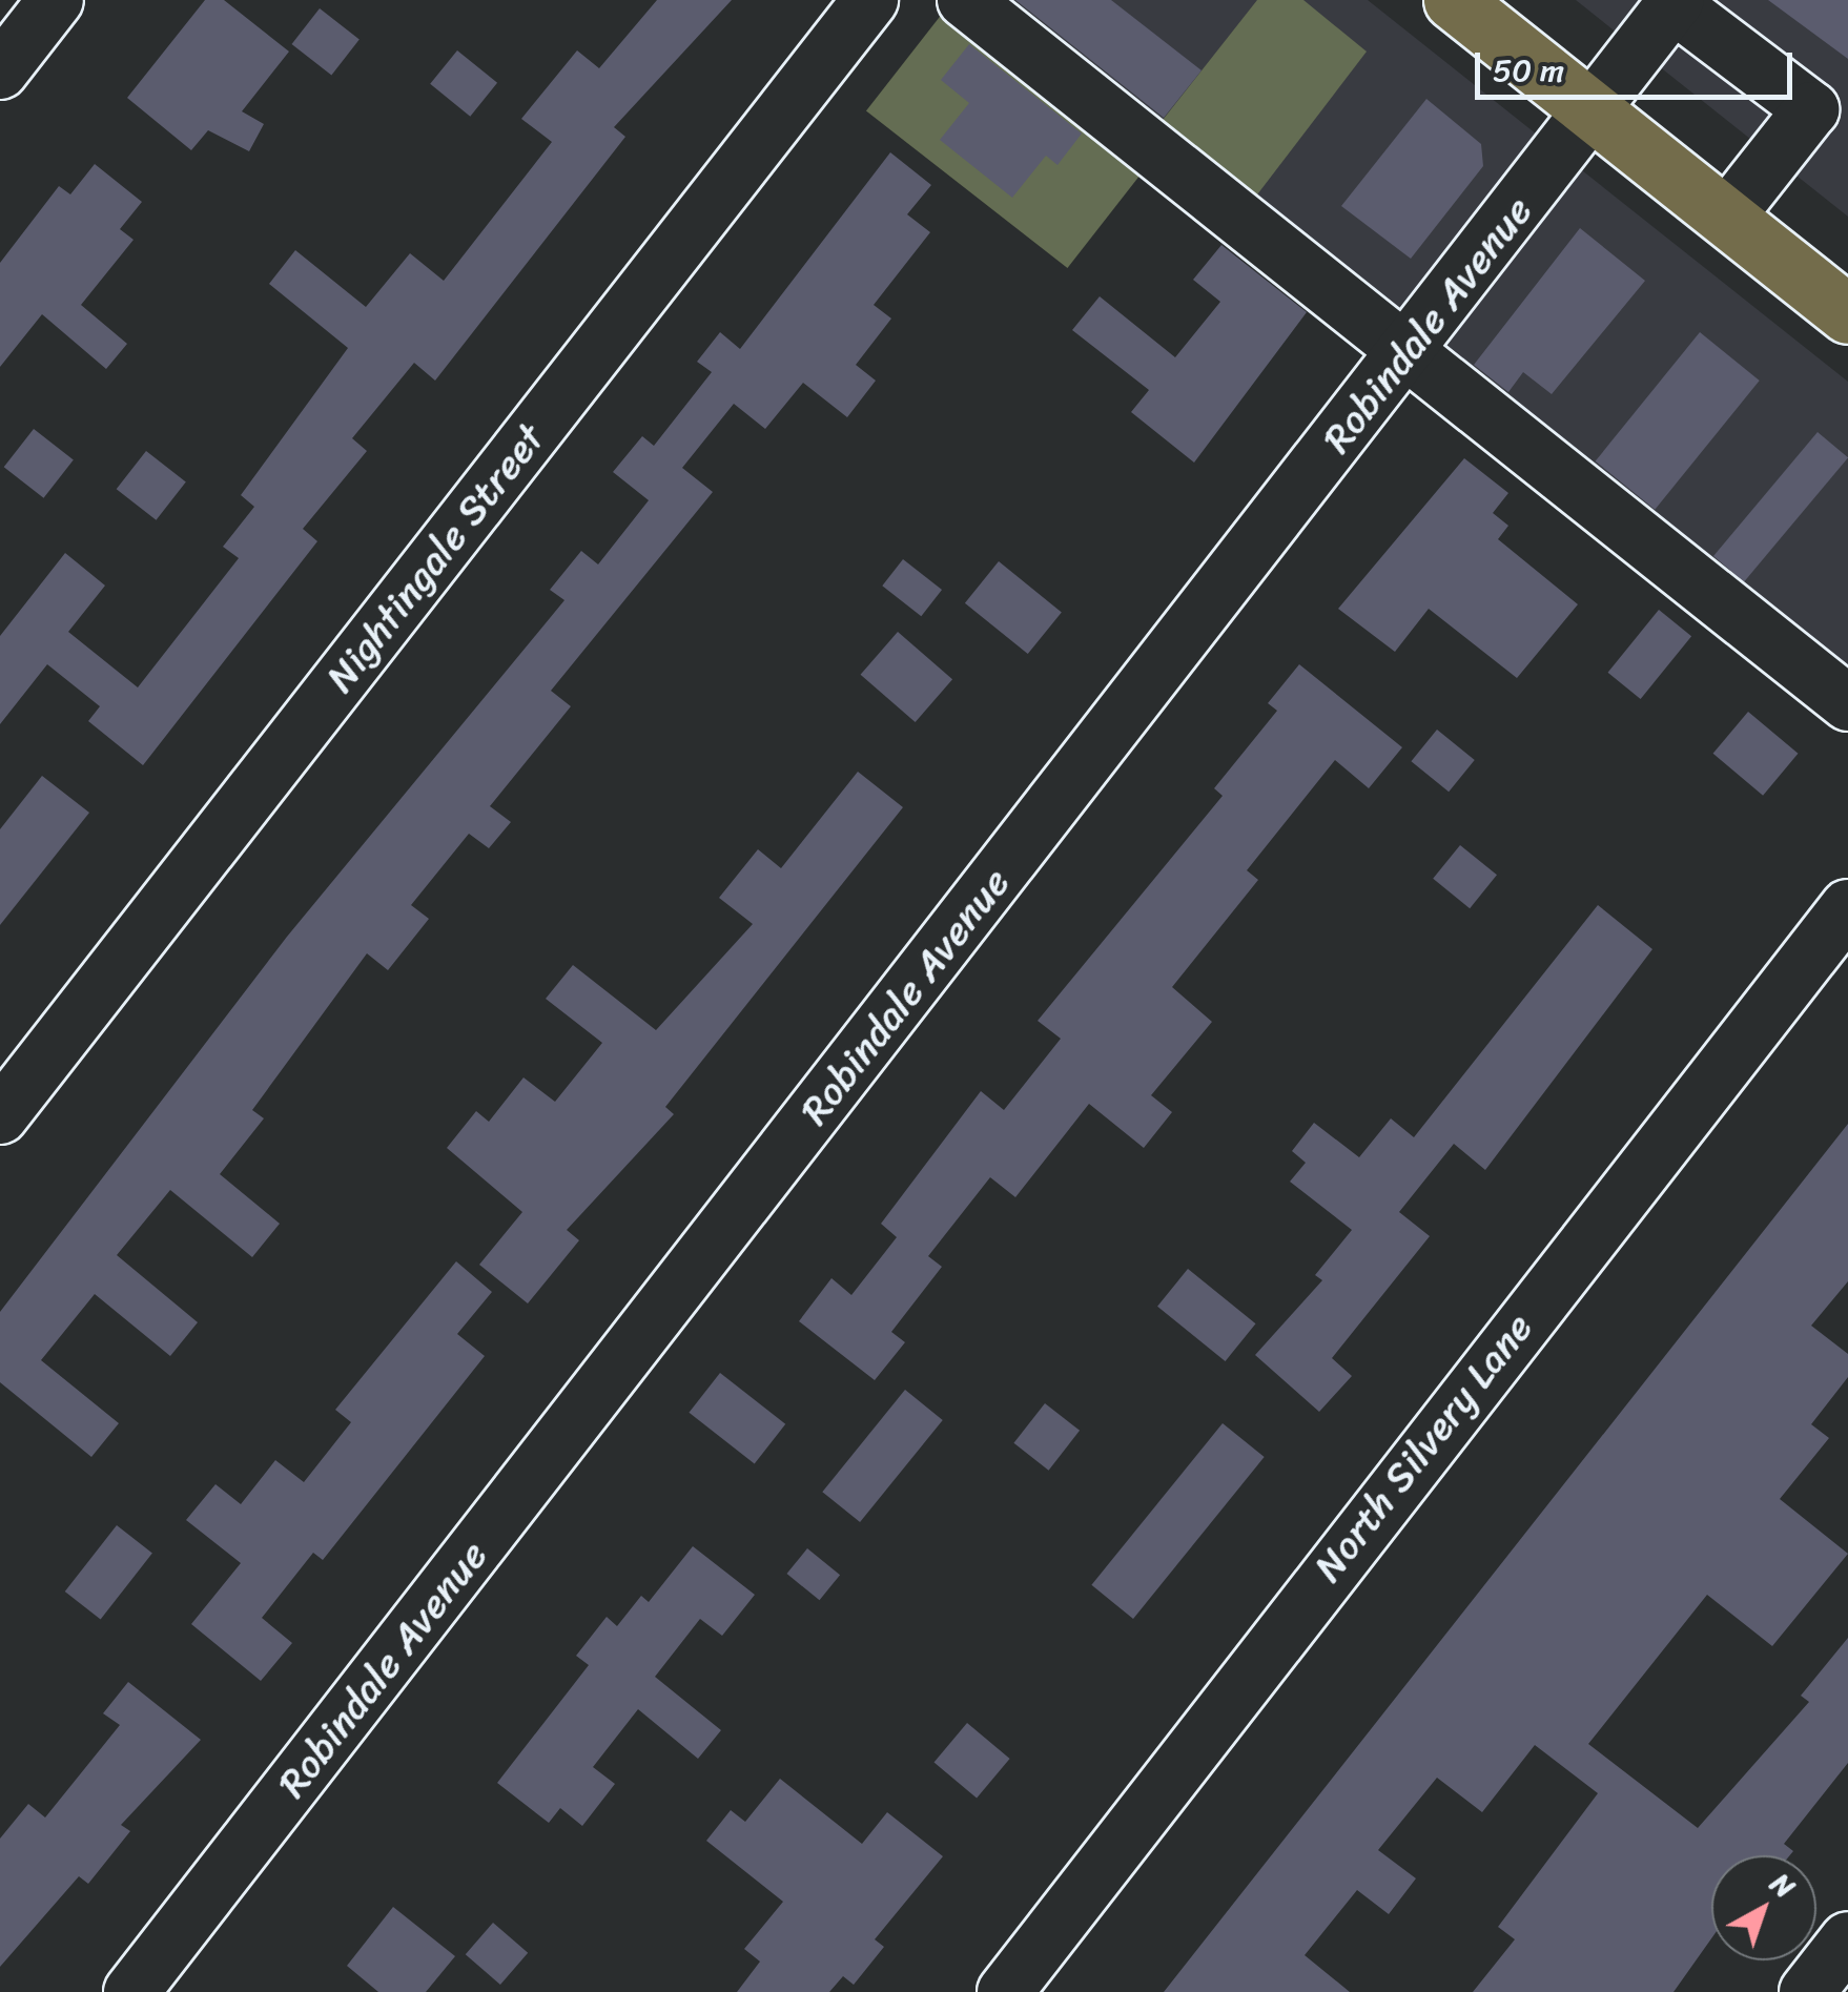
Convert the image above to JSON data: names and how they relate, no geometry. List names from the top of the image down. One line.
{"streets":{"street":["Robindale Avenue","Nightingale Street","North Silvery Lane"]},"scale_bar":"50 m","north":"top right"}
